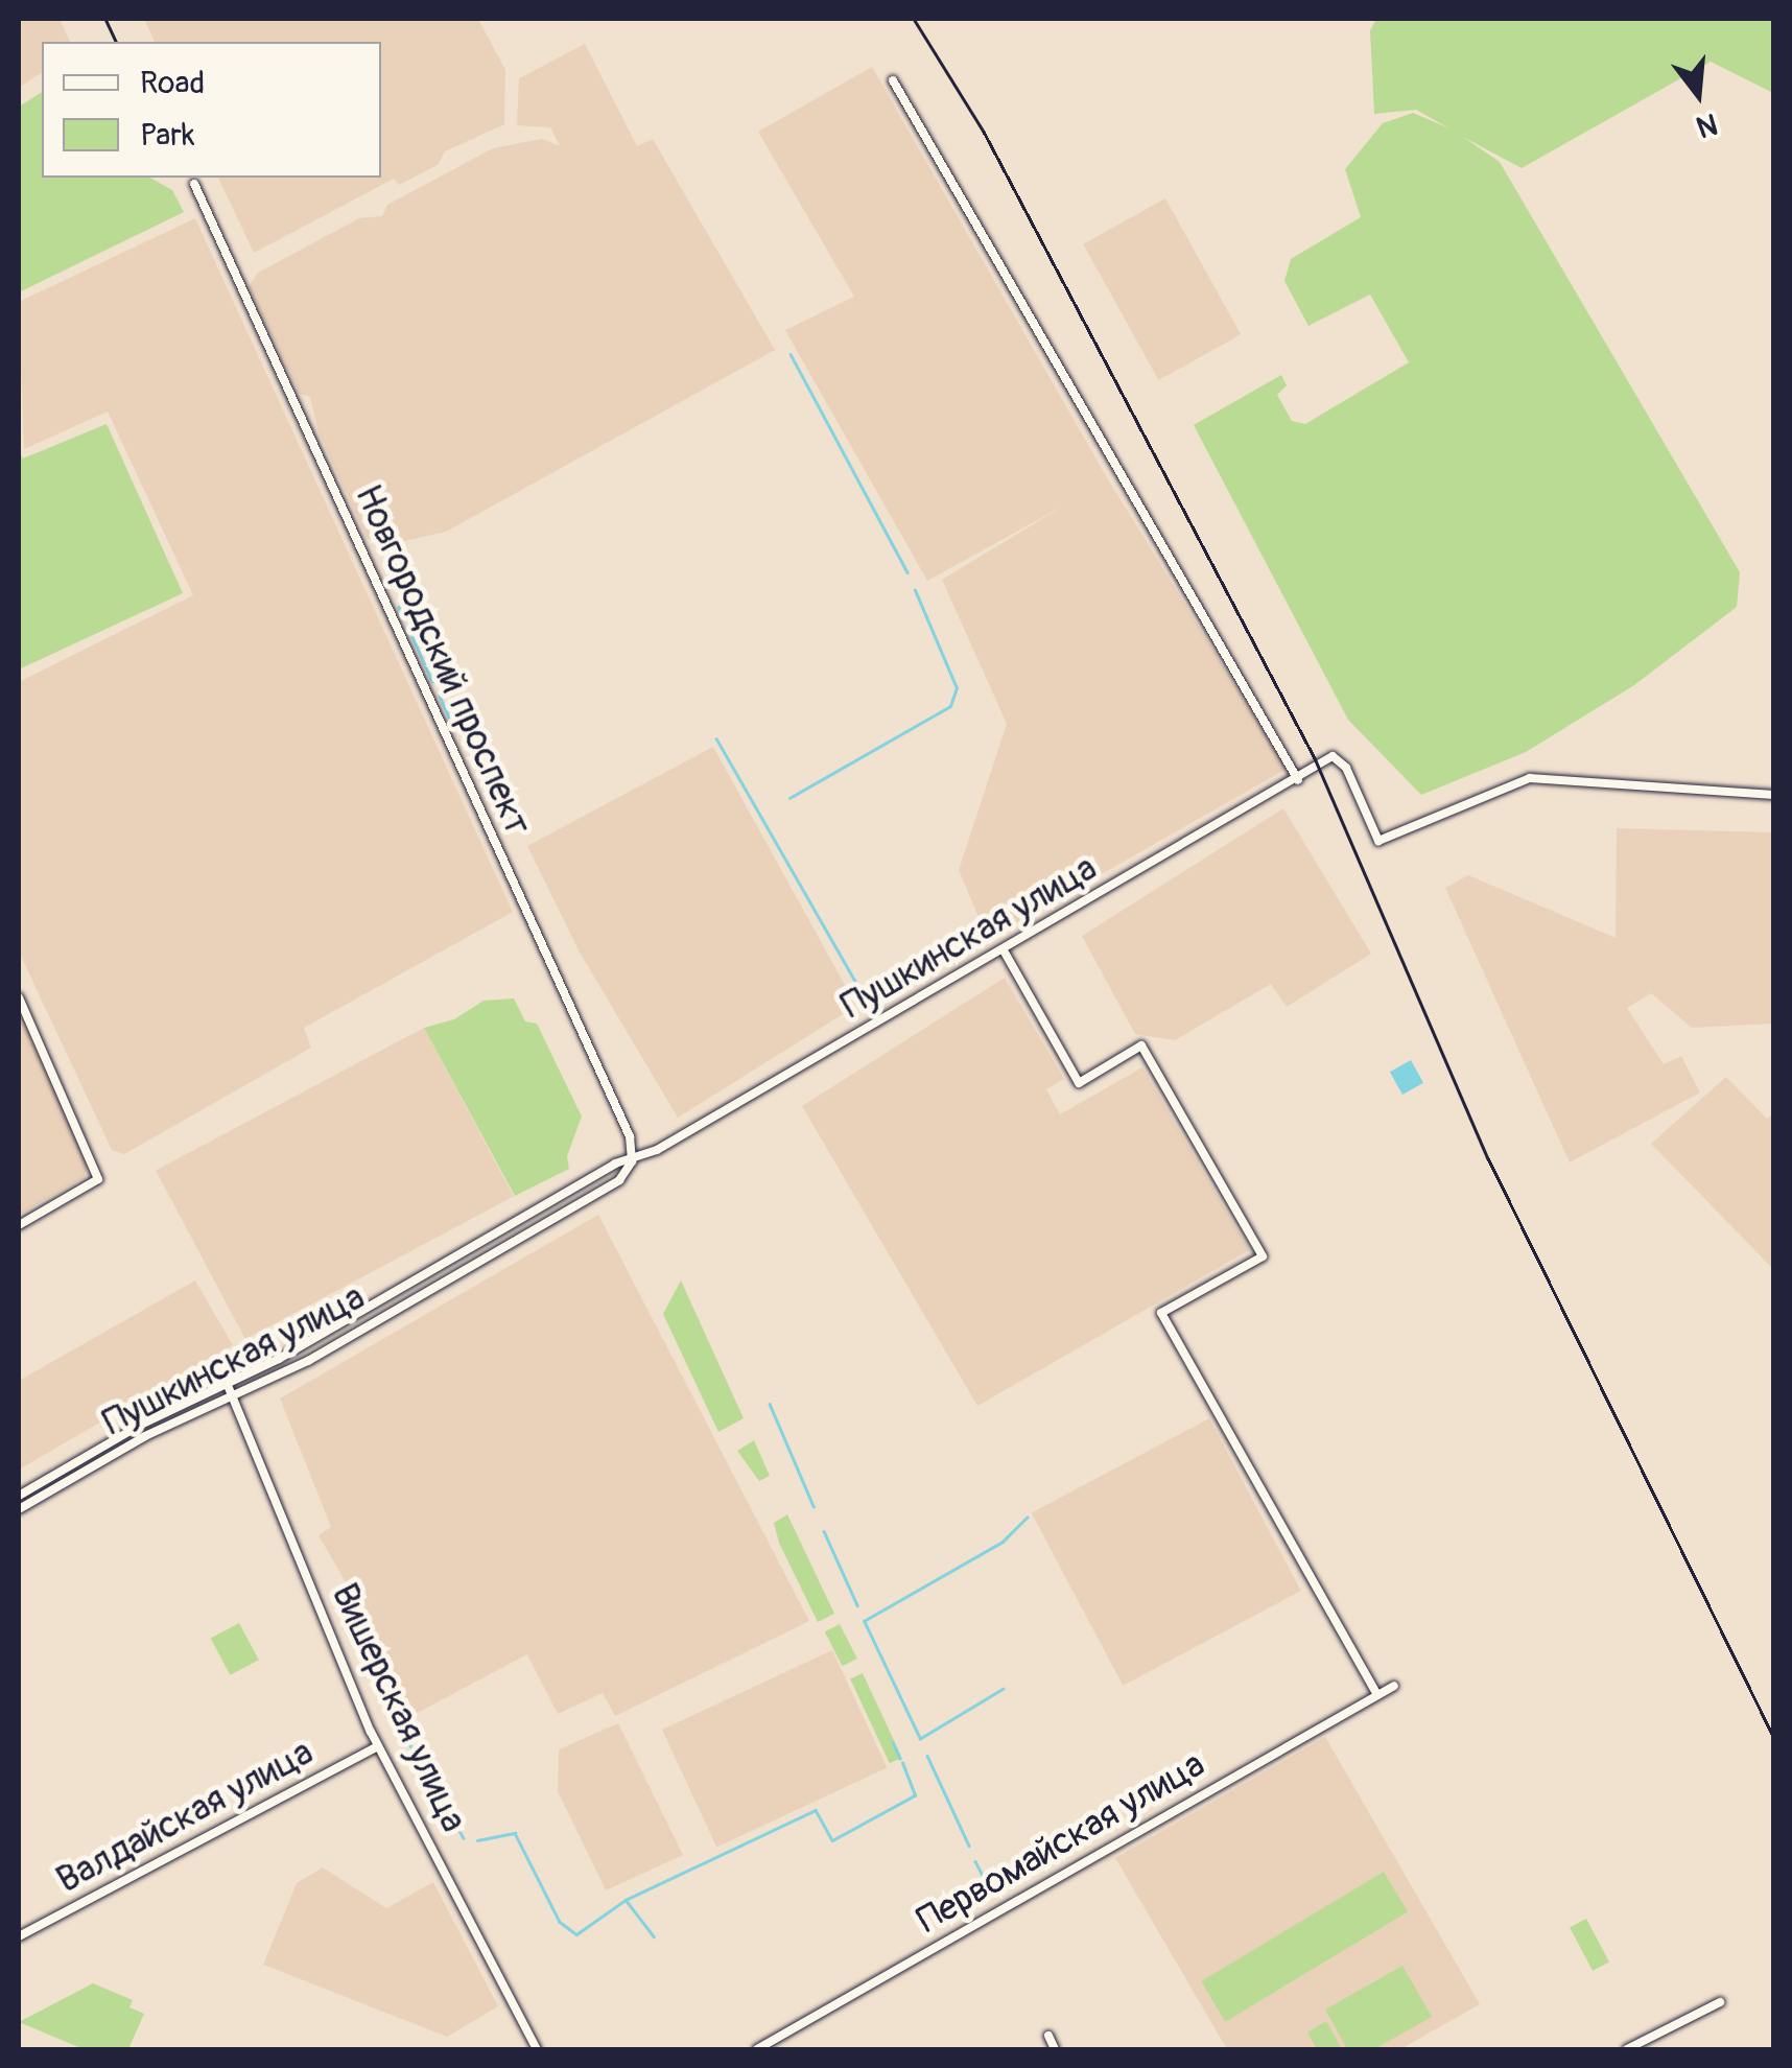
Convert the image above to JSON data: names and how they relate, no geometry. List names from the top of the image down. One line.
{"streets":{"street":["Новгородский проспект","Пушкинская улица","Вишерская улица","Валдайская улица","Первомайская улица"]},"crossings":[["Новгородский проспект","Пушкинская улица"],["Пушкинская улица","Вишерская улица"],["Вишерская улица","Валдайская улица"]],"legend":["Road","Park"],"north":"bottom"}
